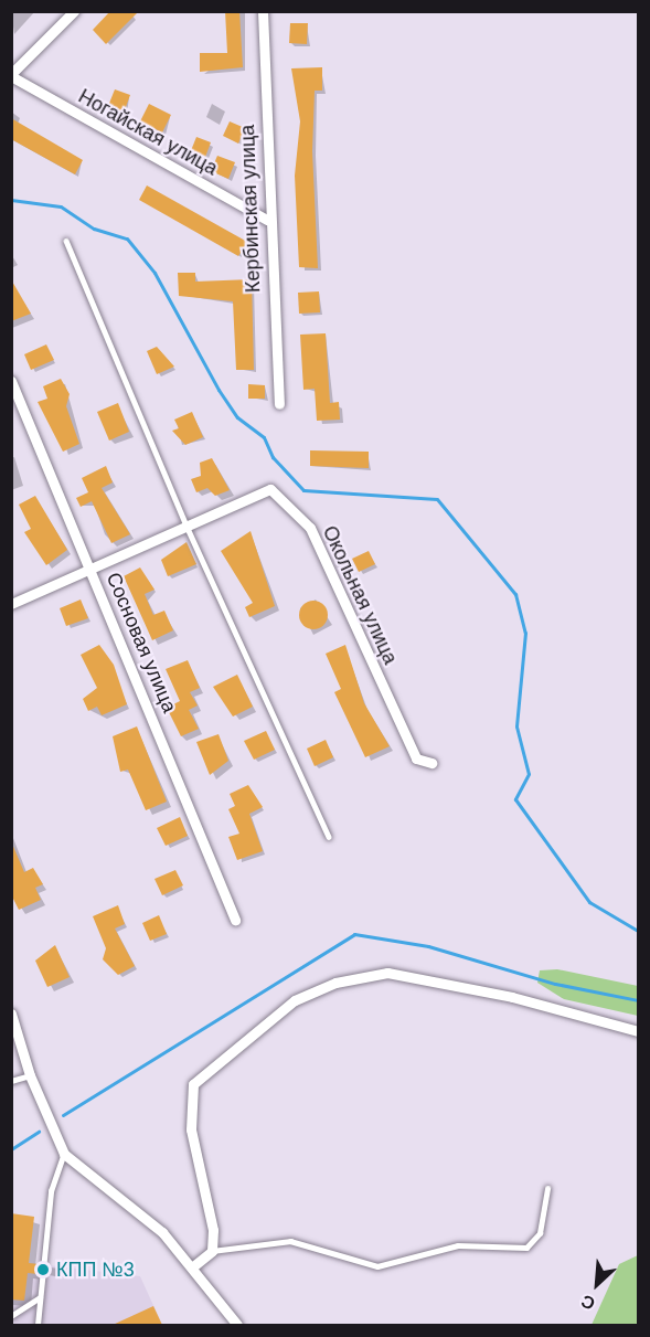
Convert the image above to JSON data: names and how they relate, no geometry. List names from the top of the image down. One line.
{"streets":{"street":["Ногайская улица","Кербинская улица","Окольная улица","Сосновая улица"]},"crossings":[["Ногайская улица","Кербинская улица"]],"places":["КПП №3"],"north":"bottom left"}
